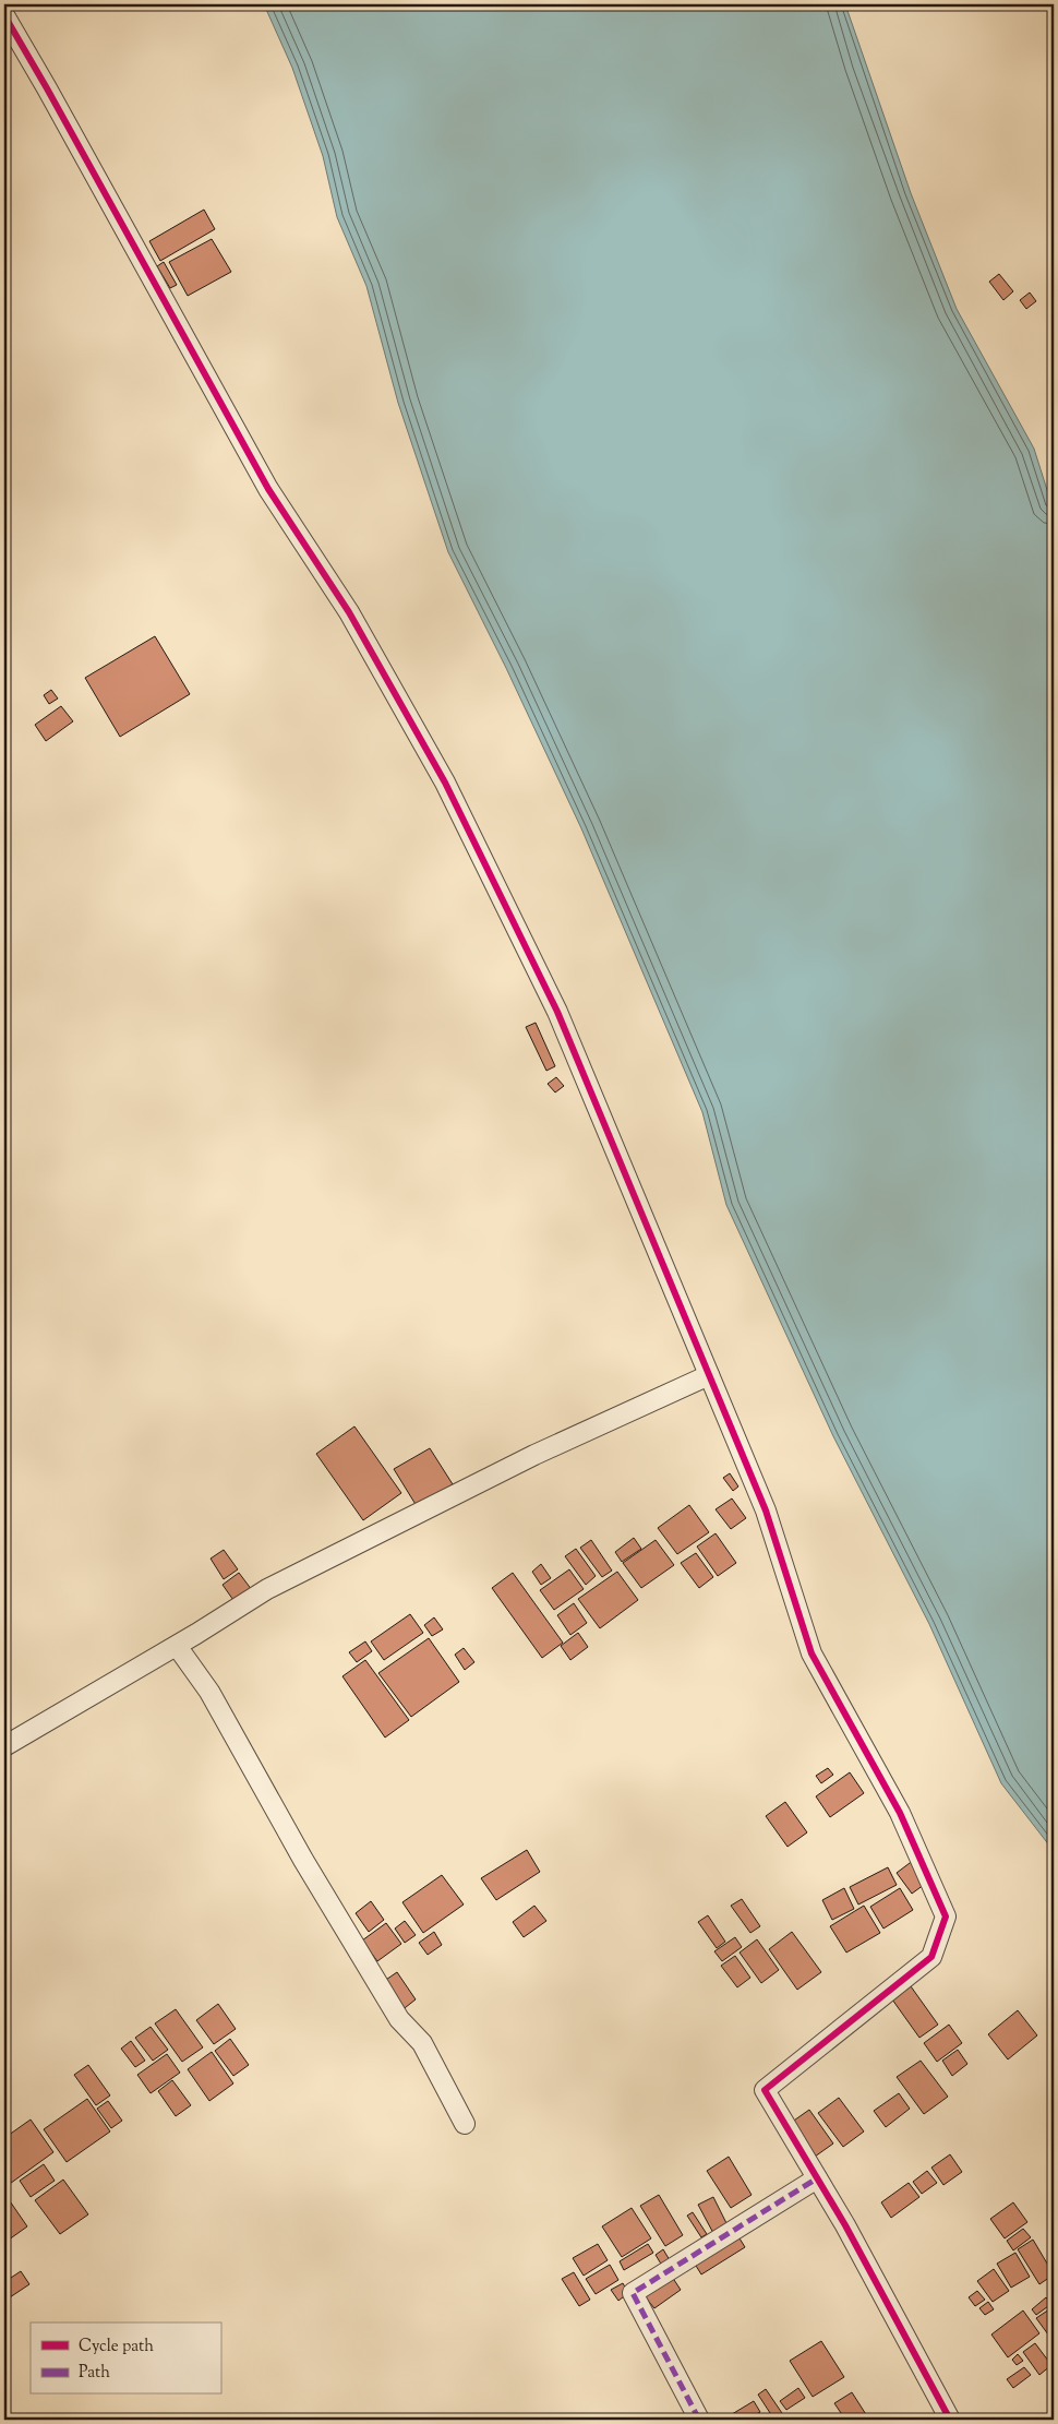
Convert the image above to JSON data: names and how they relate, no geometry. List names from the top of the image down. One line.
{"legend":["Cycle path","Path"]}
